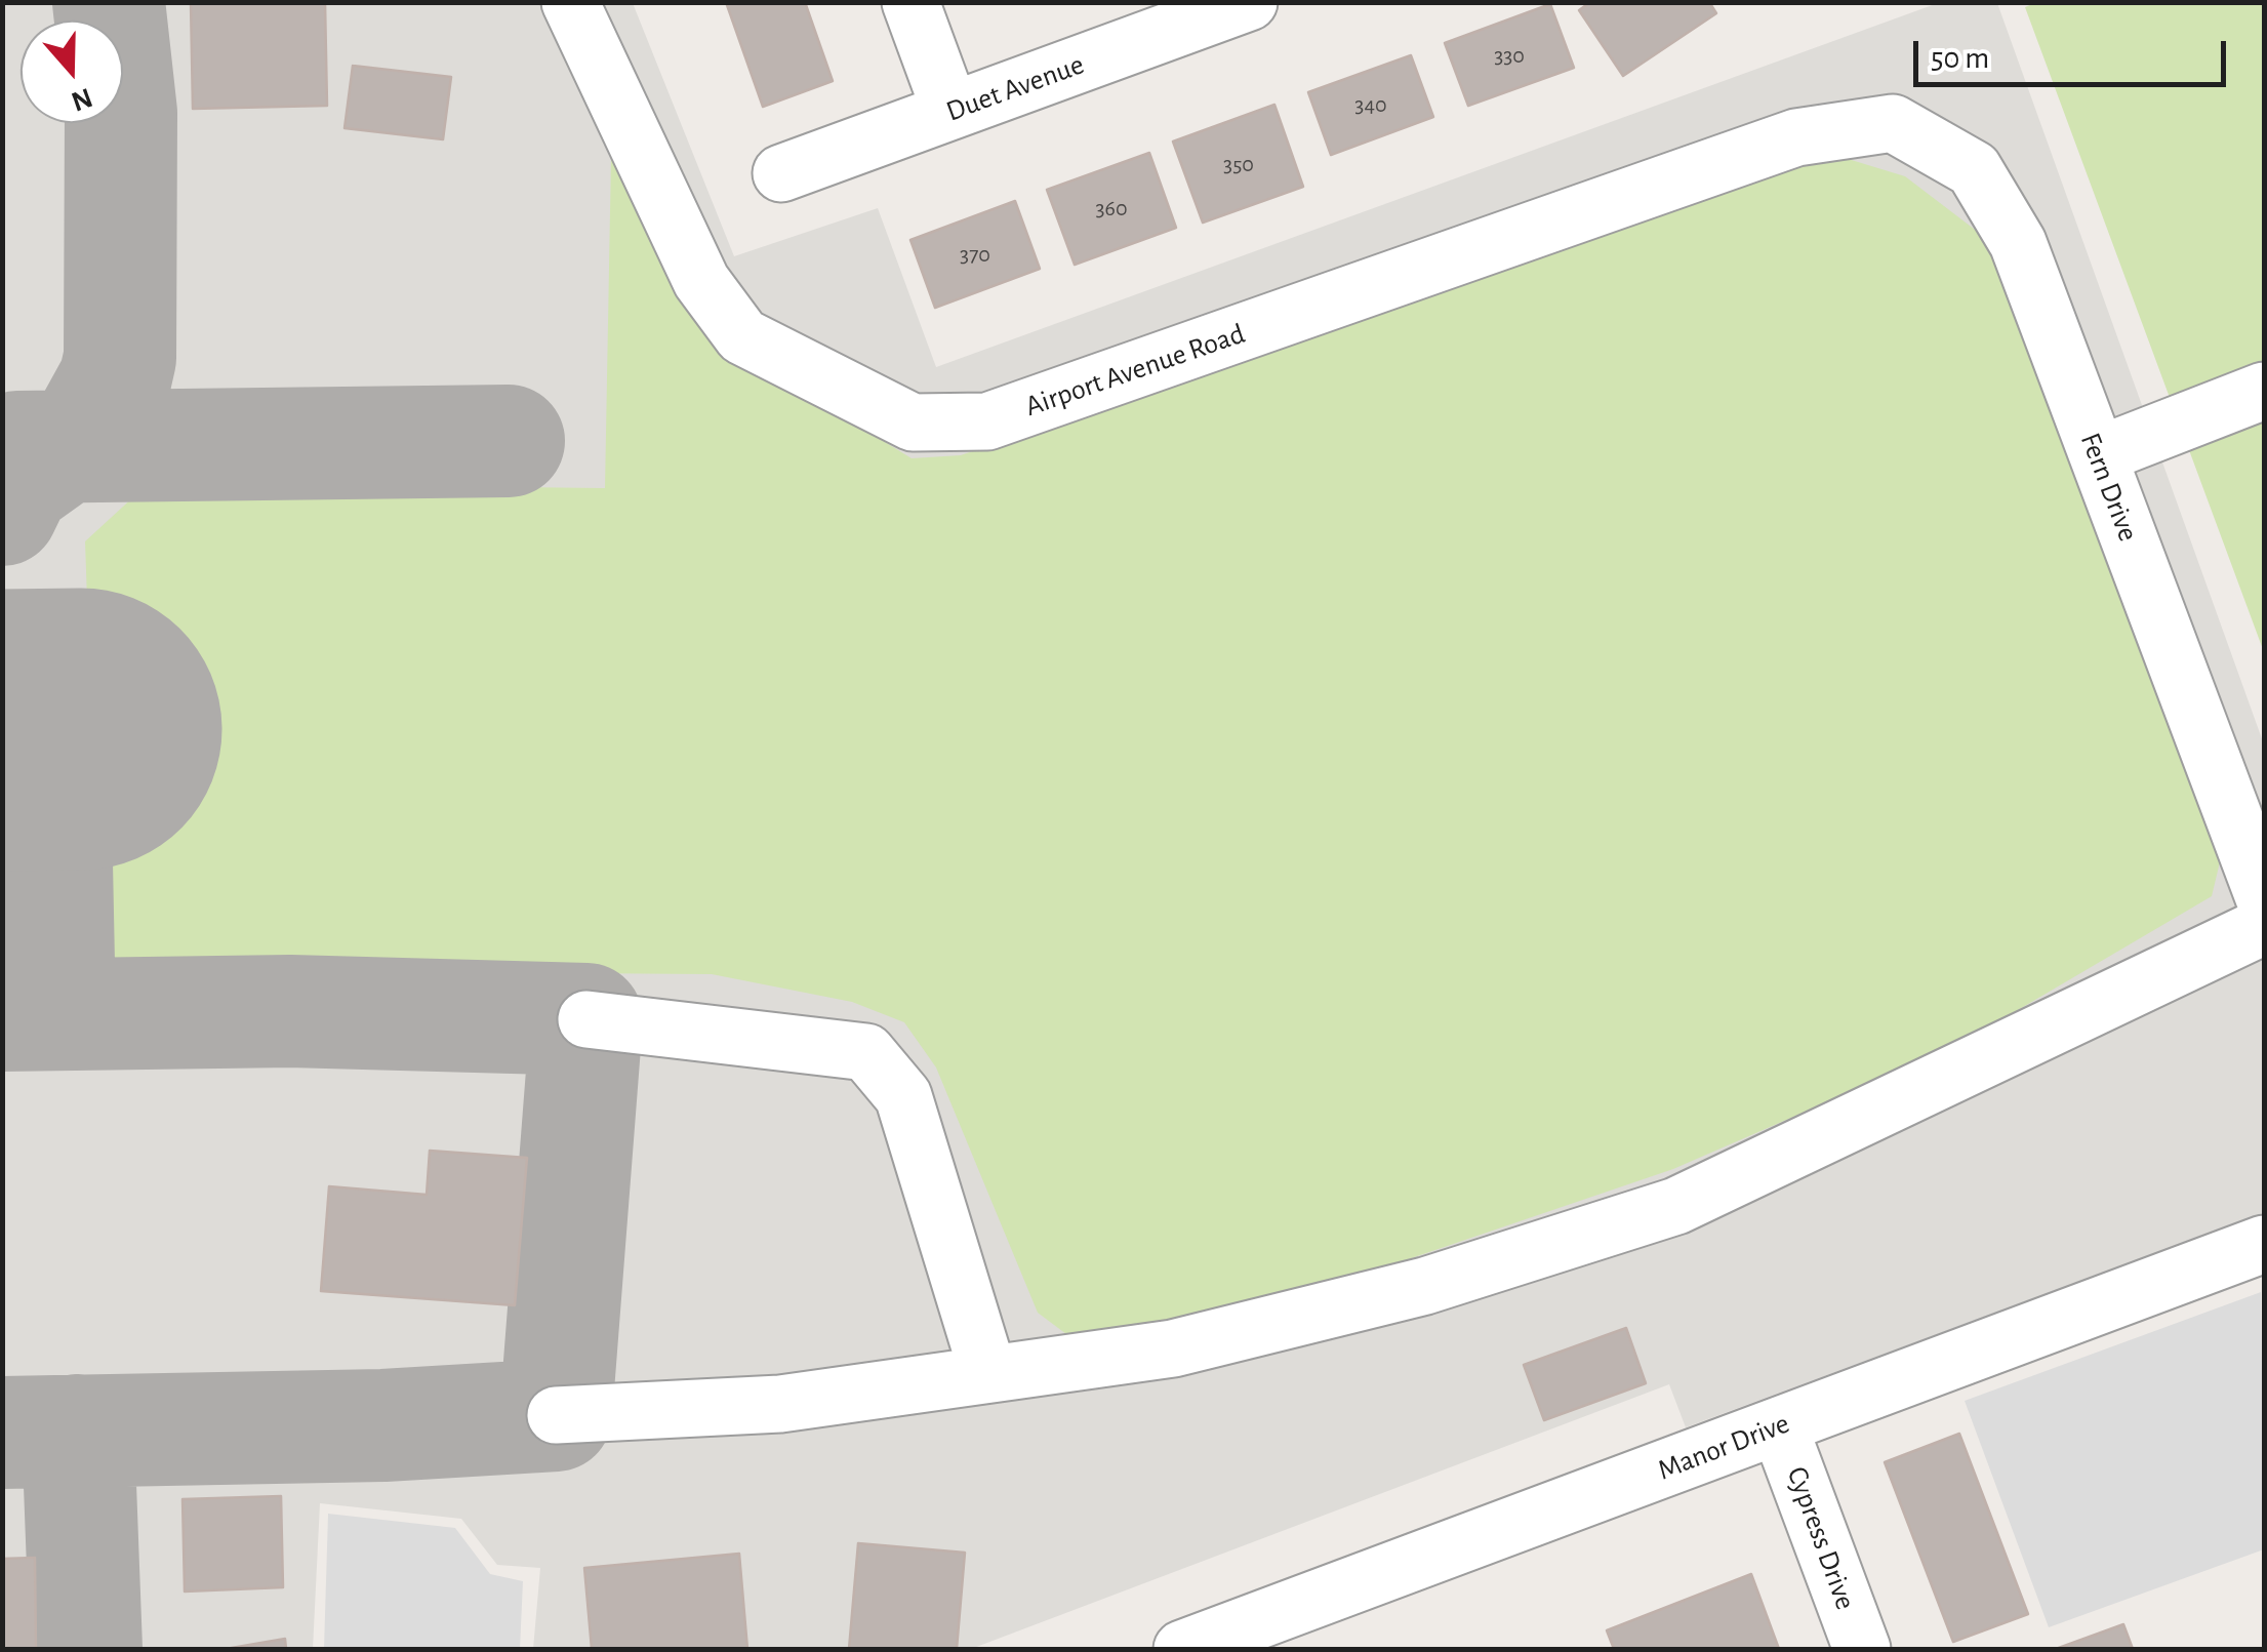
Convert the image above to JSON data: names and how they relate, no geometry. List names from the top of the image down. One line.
{"streets":{"street":["Duet Avenue","Airport Avenue Road","Fern Drive","Manor Drive","Cypress Drive"]},"crossings":[["Airport Avenue Road","Fern Drive"],["Manor Drive","Cypress Drive"]],"house_numbers":["330","340","350","360","370"],"scale_bar":"50 m","north":"bottom"}
